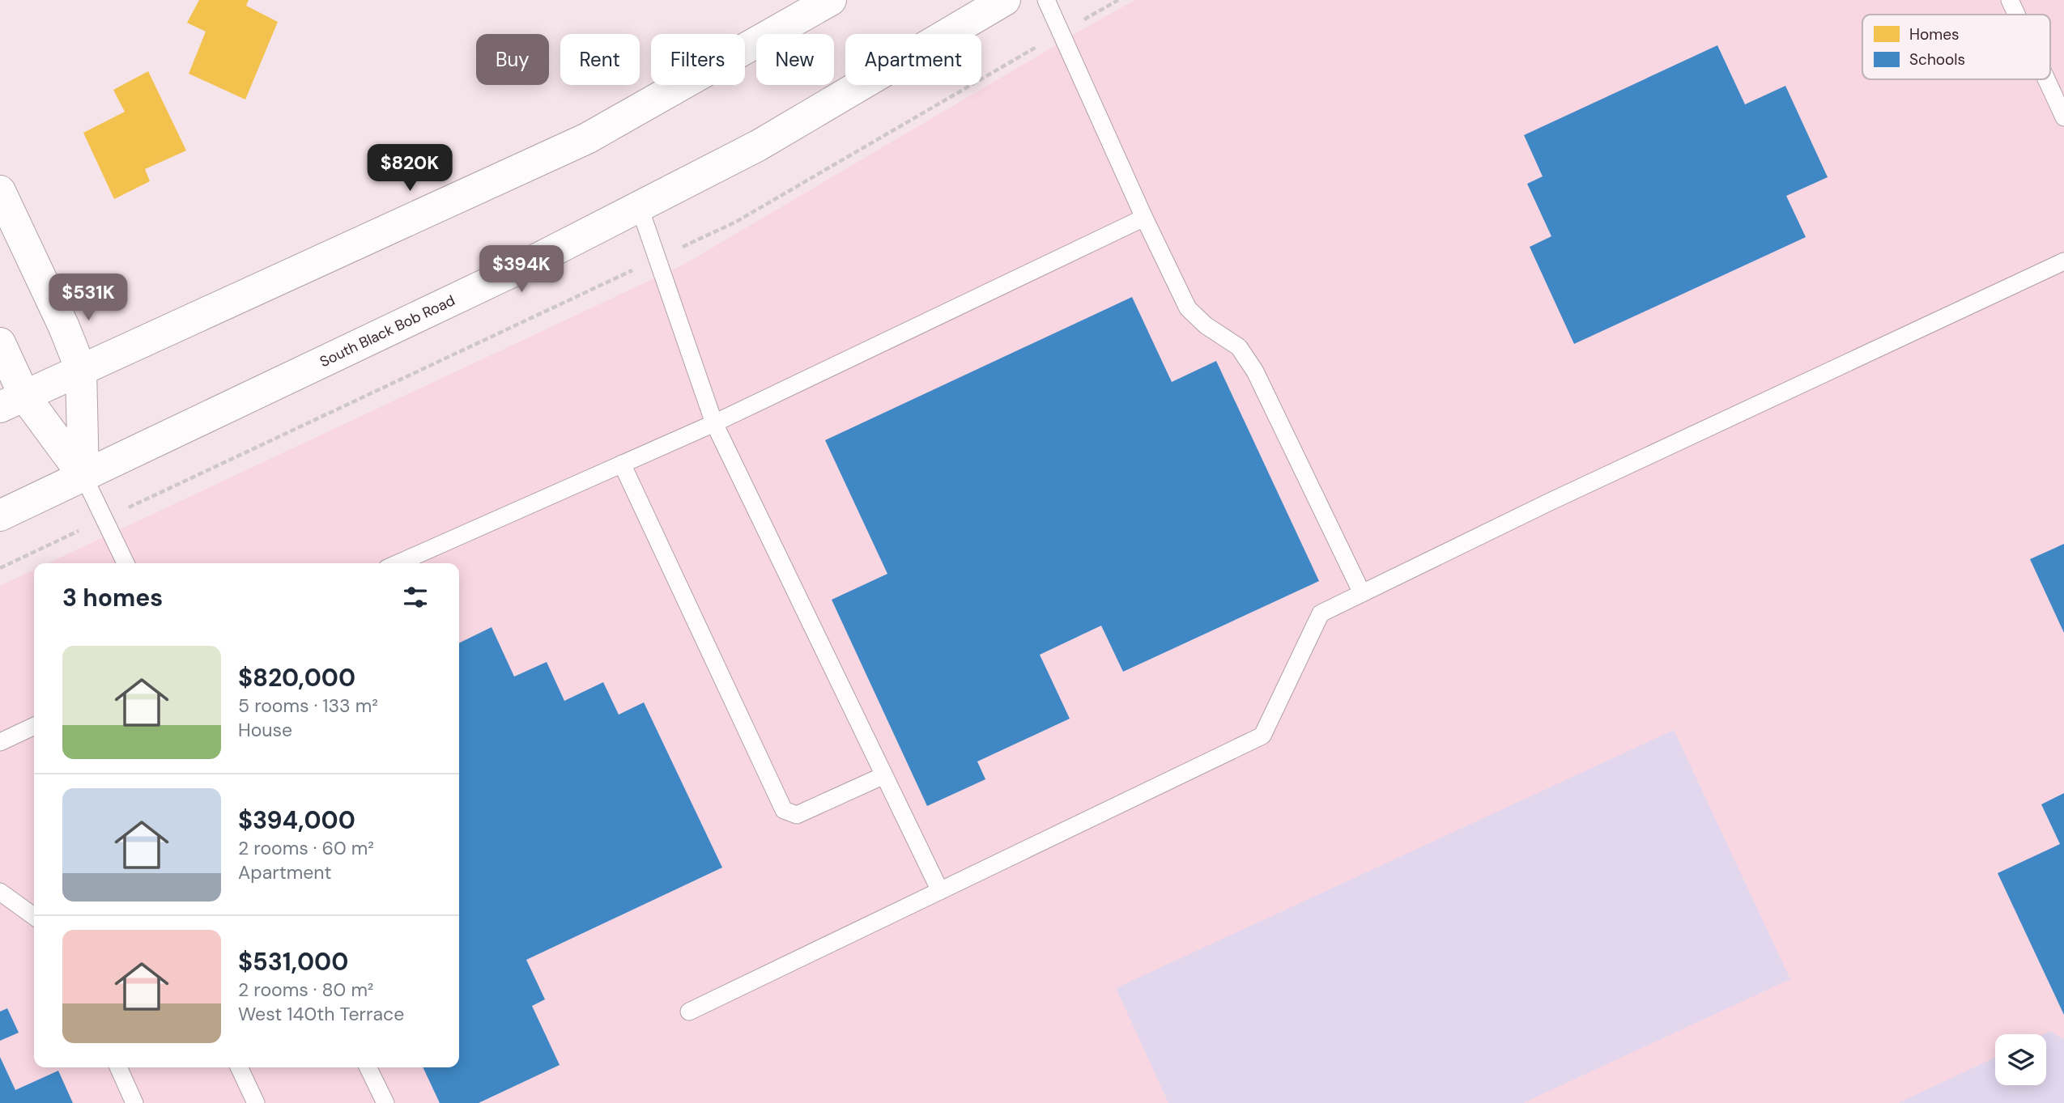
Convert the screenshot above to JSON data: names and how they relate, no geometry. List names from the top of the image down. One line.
{"streets":{"main road":["South Black Bob Road"]},"legend":["Homes","Schools"],"page":{"chip":["Buy","Rent","Filters","New","Apartment"],"price":["$820K","$394K","$531K"],"heading":"3 homes","list":[{"name":"$820,000","note":"5 rooms · 133 m² · House"},{"name":"$394,000","note":"2 rooms · 60 m² · Apartment"},{"name":"$531,000","note":"2 rooms · 80 m² · West 140th Terrace"}]}}
